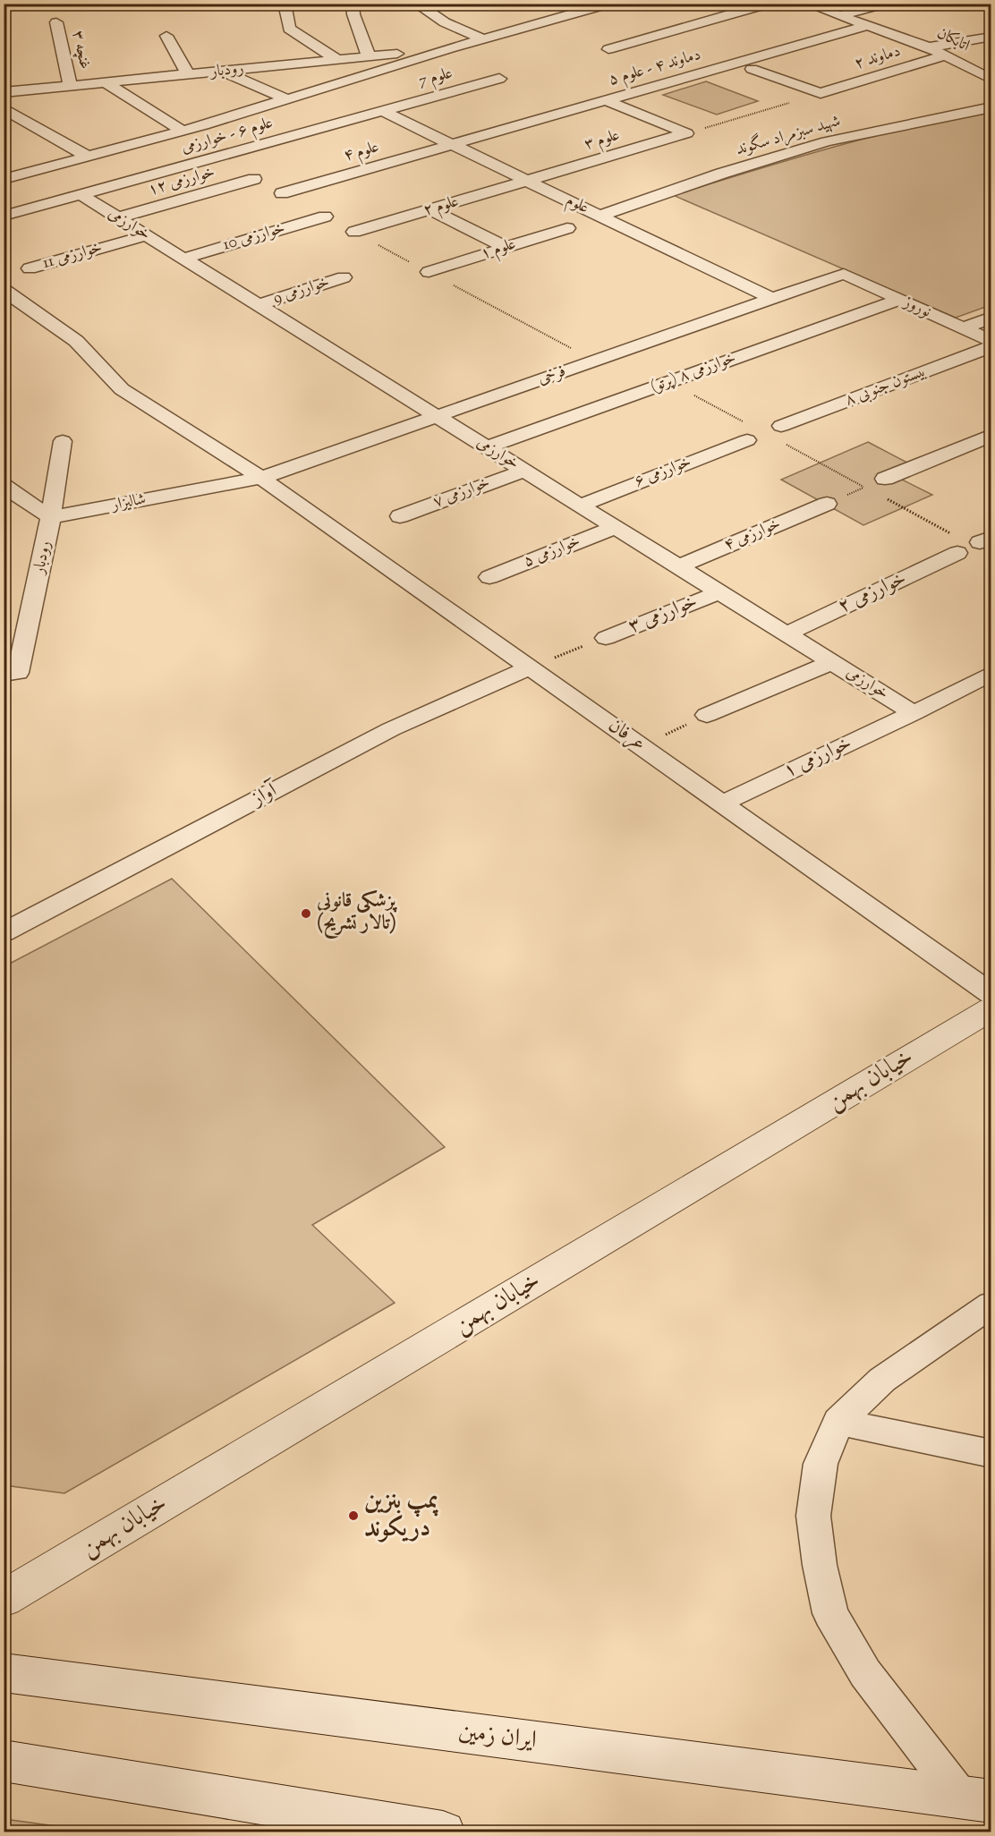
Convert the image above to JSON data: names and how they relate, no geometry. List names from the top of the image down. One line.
{"streets":{"street":["اتابکان","غنچه ۳","دماوند ۲","دماوند ۴ - علوم ۵","رودبار","علوم 7","علوم ۶ - خوارزمی","شهید سبزمراد سگوند","علوم ۳","علوم ۴","خوارزمی ۱۲","علوم","علوم ۲","خوارزمی","خوارزمی 10","علوم ۱","خوارزمی 11","خوارزمی 9","نوروز","خوارزمی ۸ (پرتو)","فرخی","بیستون جنوبی ۸","خوارزمی ۶","خوارزمی ۷","شالیزار","خوارزمی ۴","خوارزمی ۵","خوارزمی ۲","خوارزمی ۳","عرفان","خوارزمی ۱","آواز","خیابان بهمن","ایران زمین"]},"crossings":[["اتابکان","دماوند ۲"],["اتابکان","دماوند ۴ - علوم ۵"],["غنچه ۳","رودبار"],["دماوند ۴ - علوم ۵","علوم ۴"],["دماوند ۴ - علوم ۵","علوم"],["رودبار","شالیزار"],["علوم 7","علوم ۶ - خوارزمی"],["علوم 7","علوم"],["علوم ۶ - خوارزمی","علوم"],["علوم ۶ - خوارزمی","خوارزمی"],["شهید سبزمراد سگوند","علوم"],["علوم ۳","علوم"],["علوم ۳","علوم ۲"],["علوم ۴","علوم"],["خوارزمی ۱۲","خوارزمی"],["علوم","علوم ۲"],["علوم","فرخی"],["خوارزمی","خوارزمی 10"],["خوارزمی","خوارزمی 11"],["خوارزمی","خوارزمی 9"],["خوارزمی","خوارزمی ۸ (پرتو)"],["خوارزمی","فرخی"],["خوارزمی","خوارزمی ۶"],["خوارزمی","خوارزمی ۷"],["خوارزمی","خوارزمی ۴"],["خوارزمی","خوارزمی ۵"],["خوارزمی","خوارزمی ۲"],["خوارزمی","خوارزمی ۳"],["خوارزمی","خوارزمی ۱"],["نوروز","خوارزمی ۸ (پرتو)"],["نوروز","فرخی"],["فرخی","شالیزار"],["فرخی","عرفان"],["شالیزار","عرفان"],["عرفان","خوارزمی ۱"],["عرفان","آواز"]],"places":["پزشکی قانونی (تالار تشریح)","پمپ بنزین دریکوند"]}
